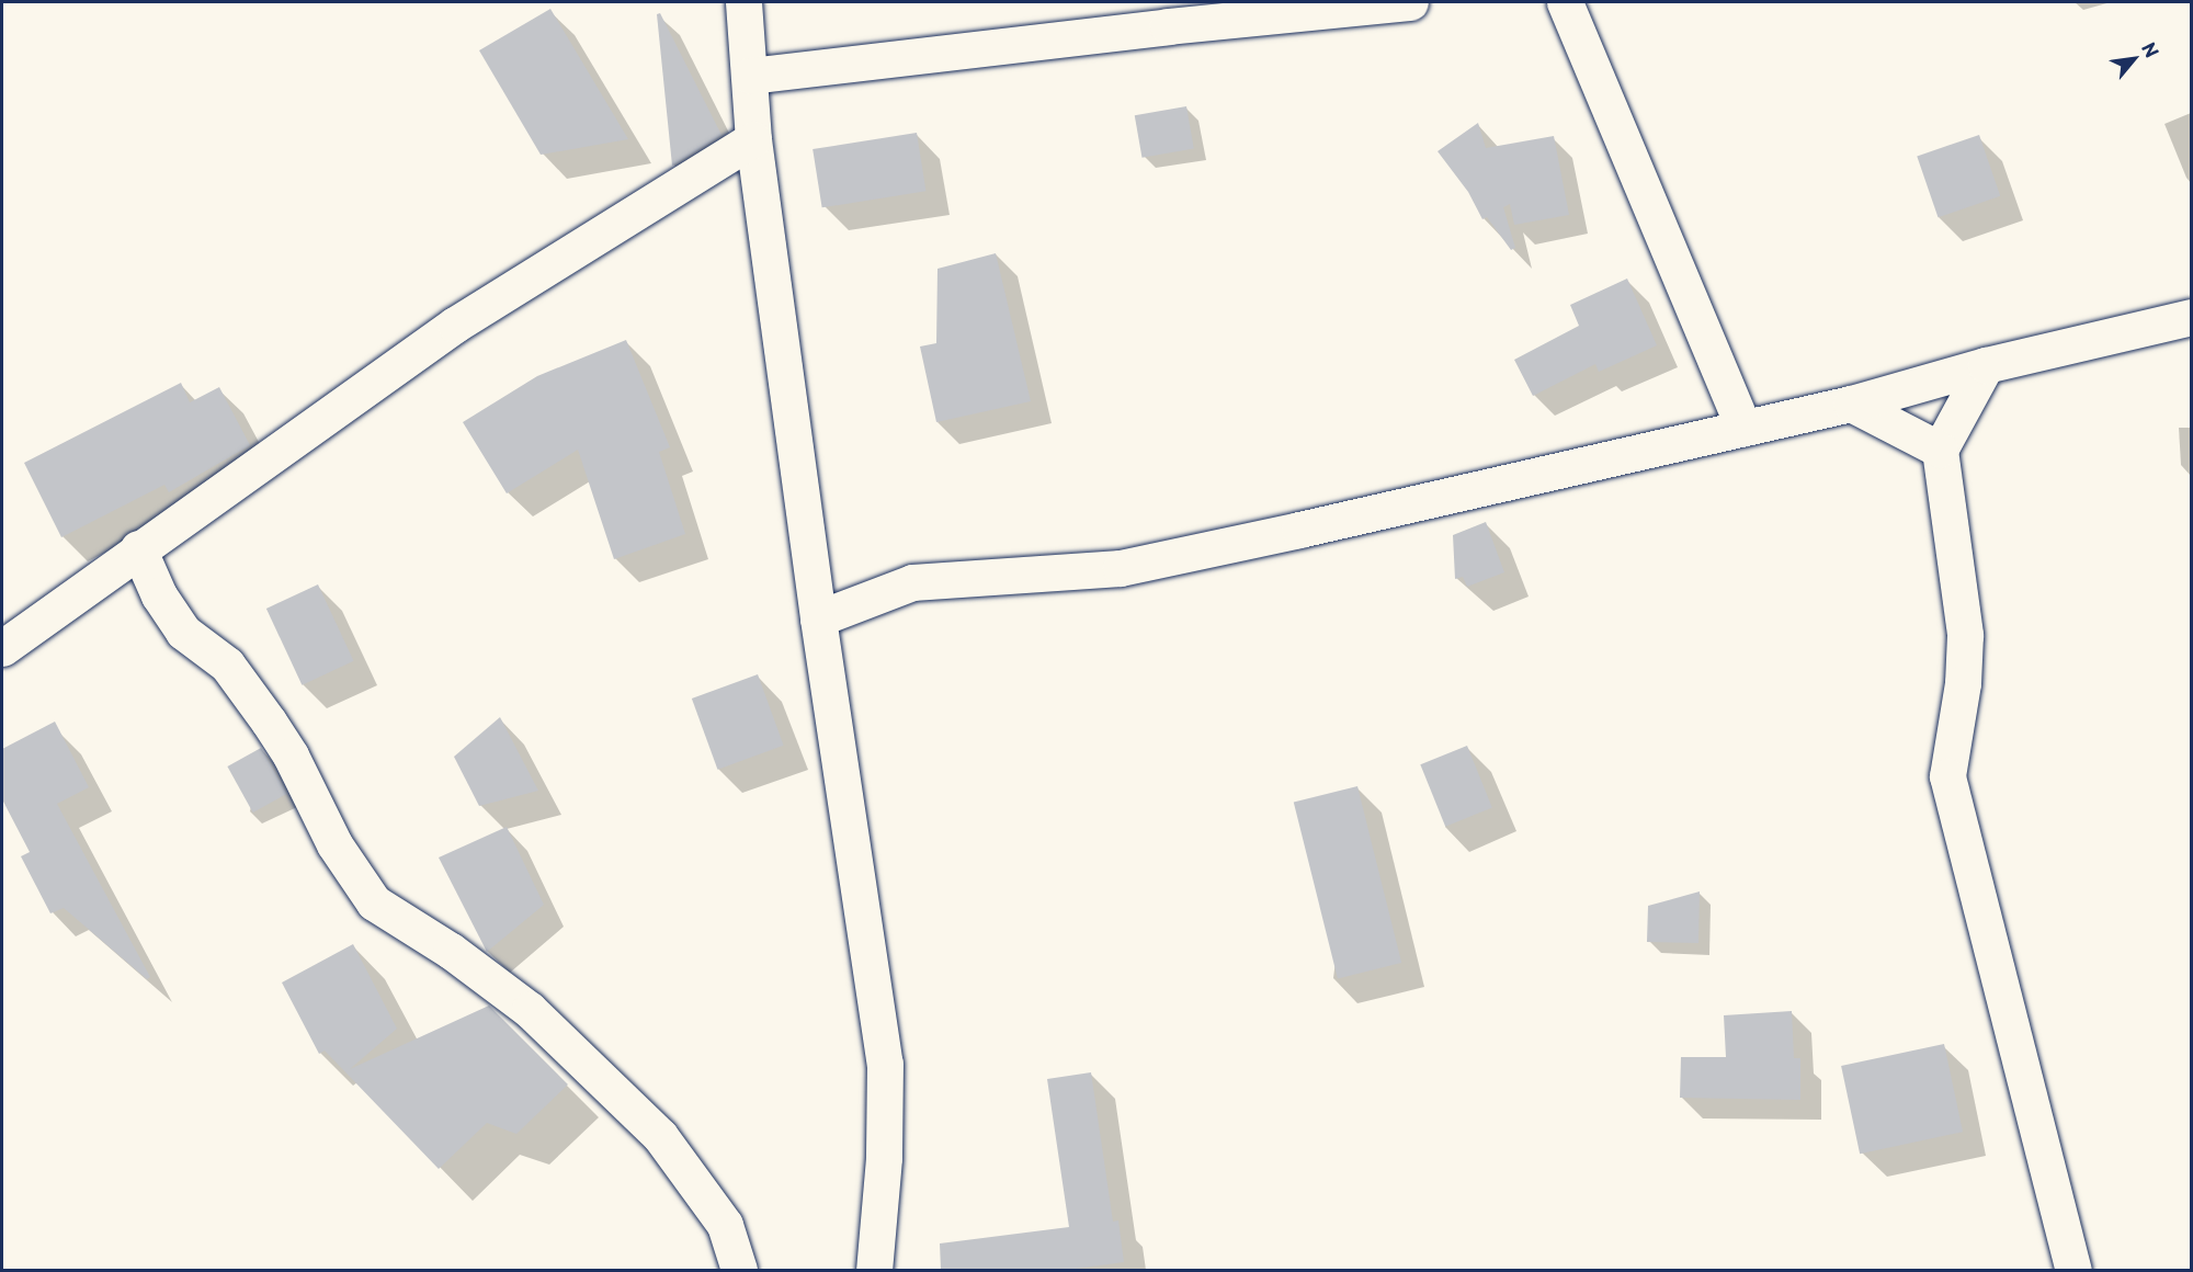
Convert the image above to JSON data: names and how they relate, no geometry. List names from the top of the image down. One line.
{"north":"top right"}
